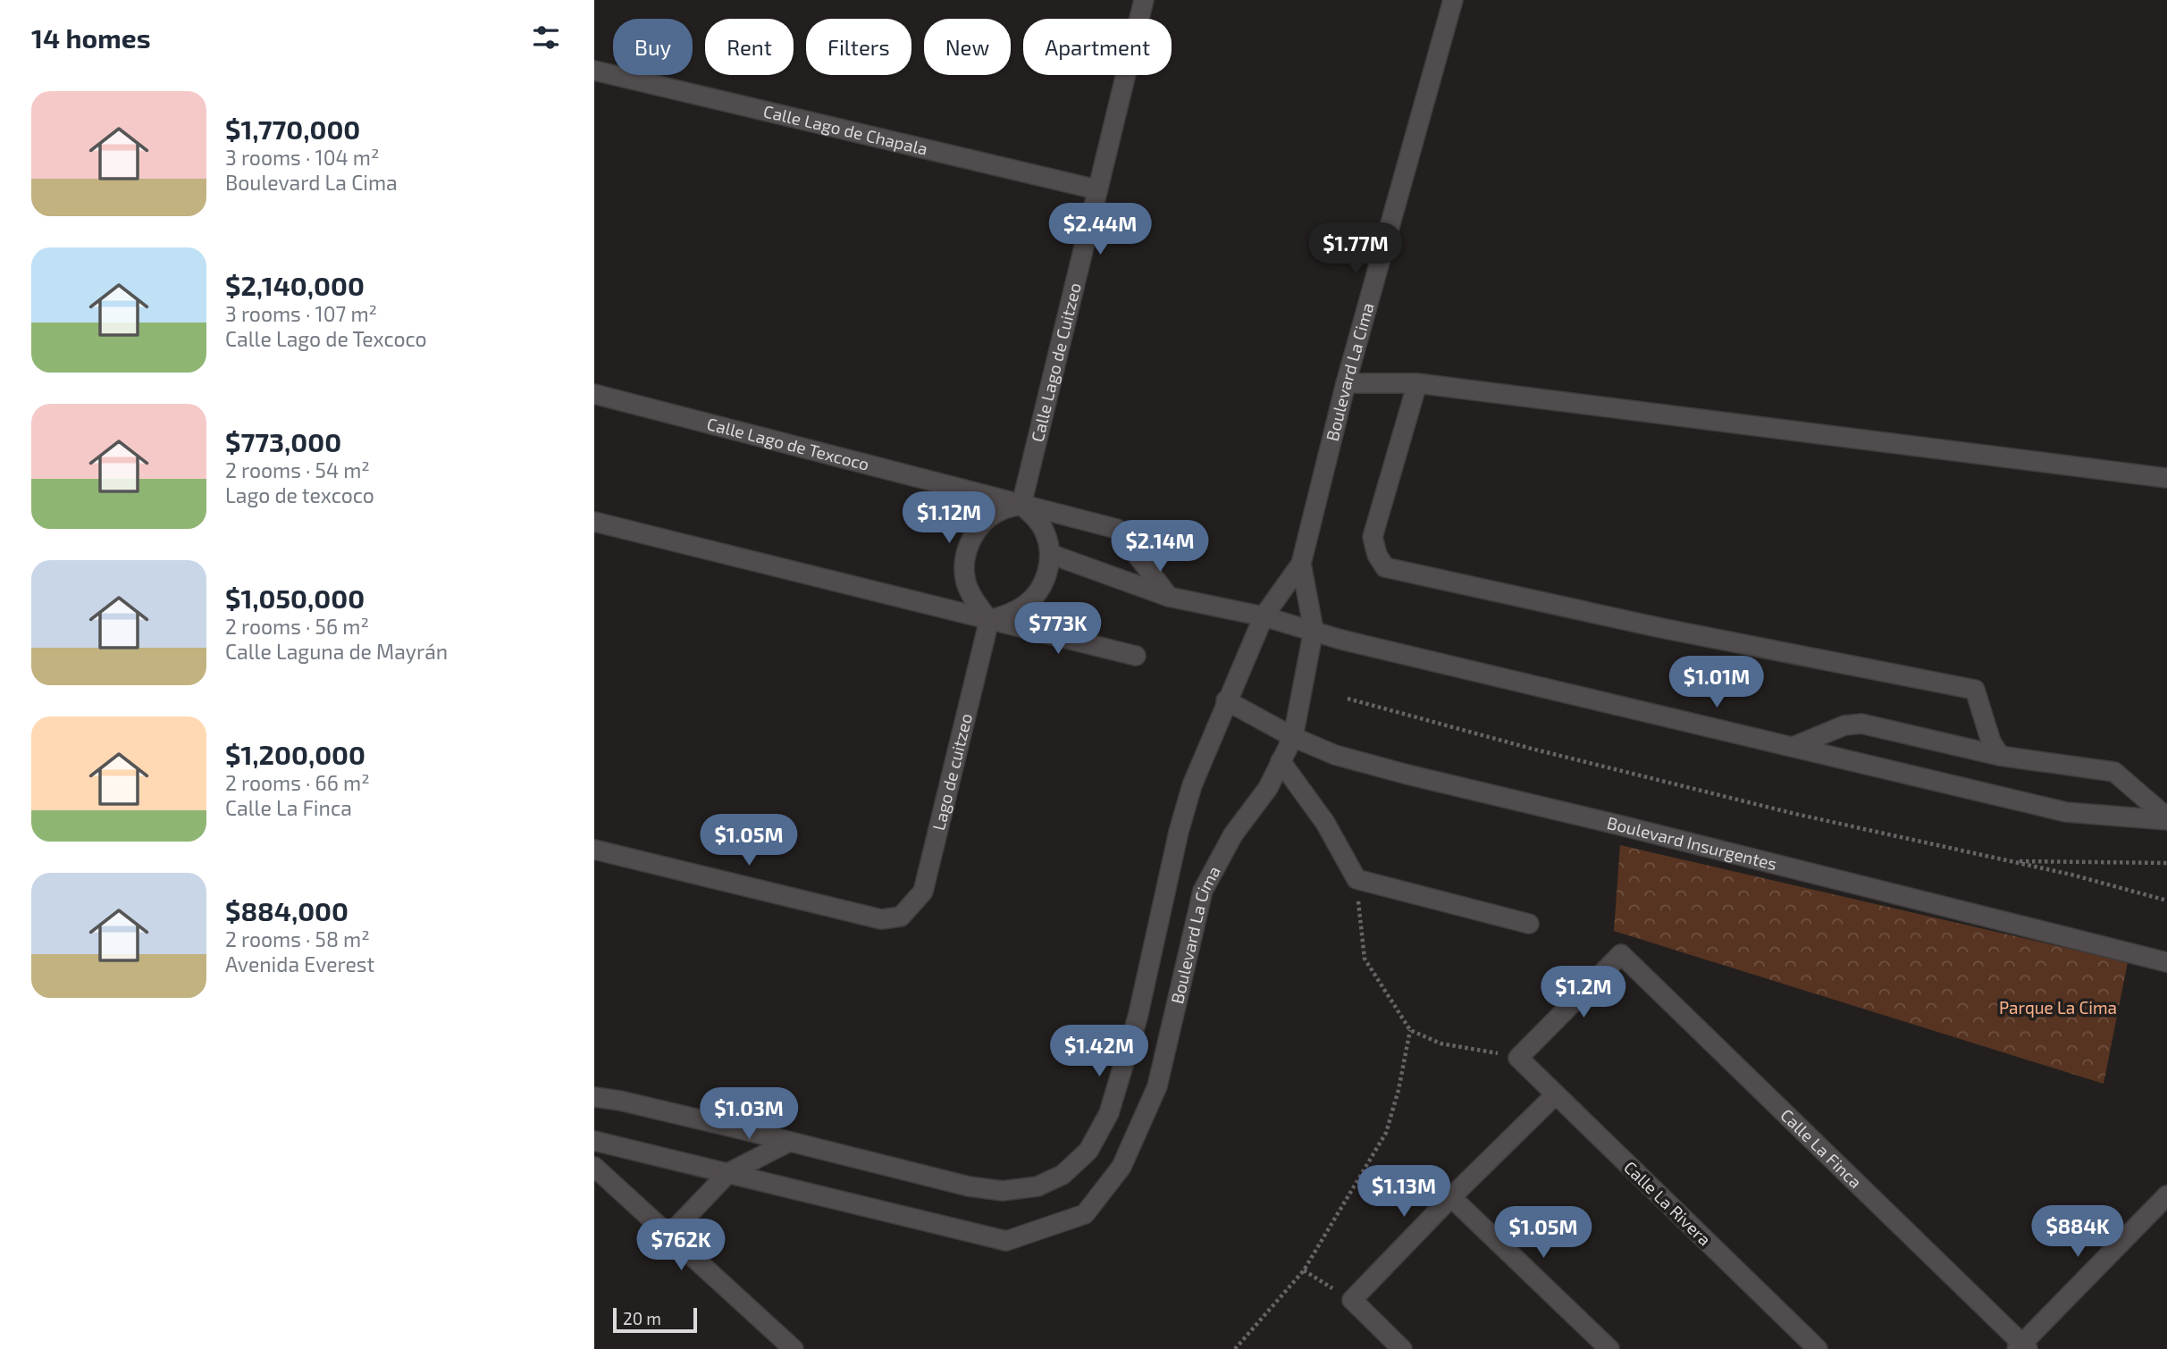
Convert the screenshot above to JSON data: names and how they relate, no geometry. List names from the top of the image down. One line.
{"streets":{"street":["Calle Lago de Chapala","Calle Lago de Cuitzeo","Boulevard La Cima","Calle Lago de Texcoco","Lago de cuitzeo","Boulevard Insurgentes","Calle La Finca","Calle La Rivera"]},"crossings":[["Calle Lago de Chapala","Calle Lago de Cuitzeo"],["Calle Lago de Cuitzeo","Calle Lago de Texcoco"],["Calle Lago de Cuitzeo","Lago de cuitzeo"],["Boulevard La Cima","Boulevard Insurgentes"],["Calle Lago de Texcoco","Lago de cuitzeo"],["Calle La Finca","Calle La Rivera"]],"parks":["Parque La Cima"],"scale_bar":"20 m","page":{"heading":"14 homes","chip":["Buy","Rent","Filters","New","Apartment"],"list":[{"name":"$1,770,000","note":"3 rooms · 104 m² · Boulevard La Cima"},{"name":"$2,140,000","note":"3 rooms · 107 m² · Calle Lago de Texcoco"},{"name":"$773,000","note":"2 rooms · 54 m² · Lago de texcoco"},{"name":"$1,050,000","note":"2 rooms · 56 m² · Calle Laguna de Mayrán"},{"name":"$1,200,000","note":"2 rooms · 66 m² · Calle La Finca"},{"name":"$884,000","note":"2 rooms · 58 m² · Avenida Everest"}],"price":["$2.44M","$1.77M","$1.12M","$2.14M","$773K","$1.01M","$1.05M","$1.2M","$1.42M","$1.03M","$1.13M","$884K","$1.05M","$762K"],"scale":"20 m"}}
